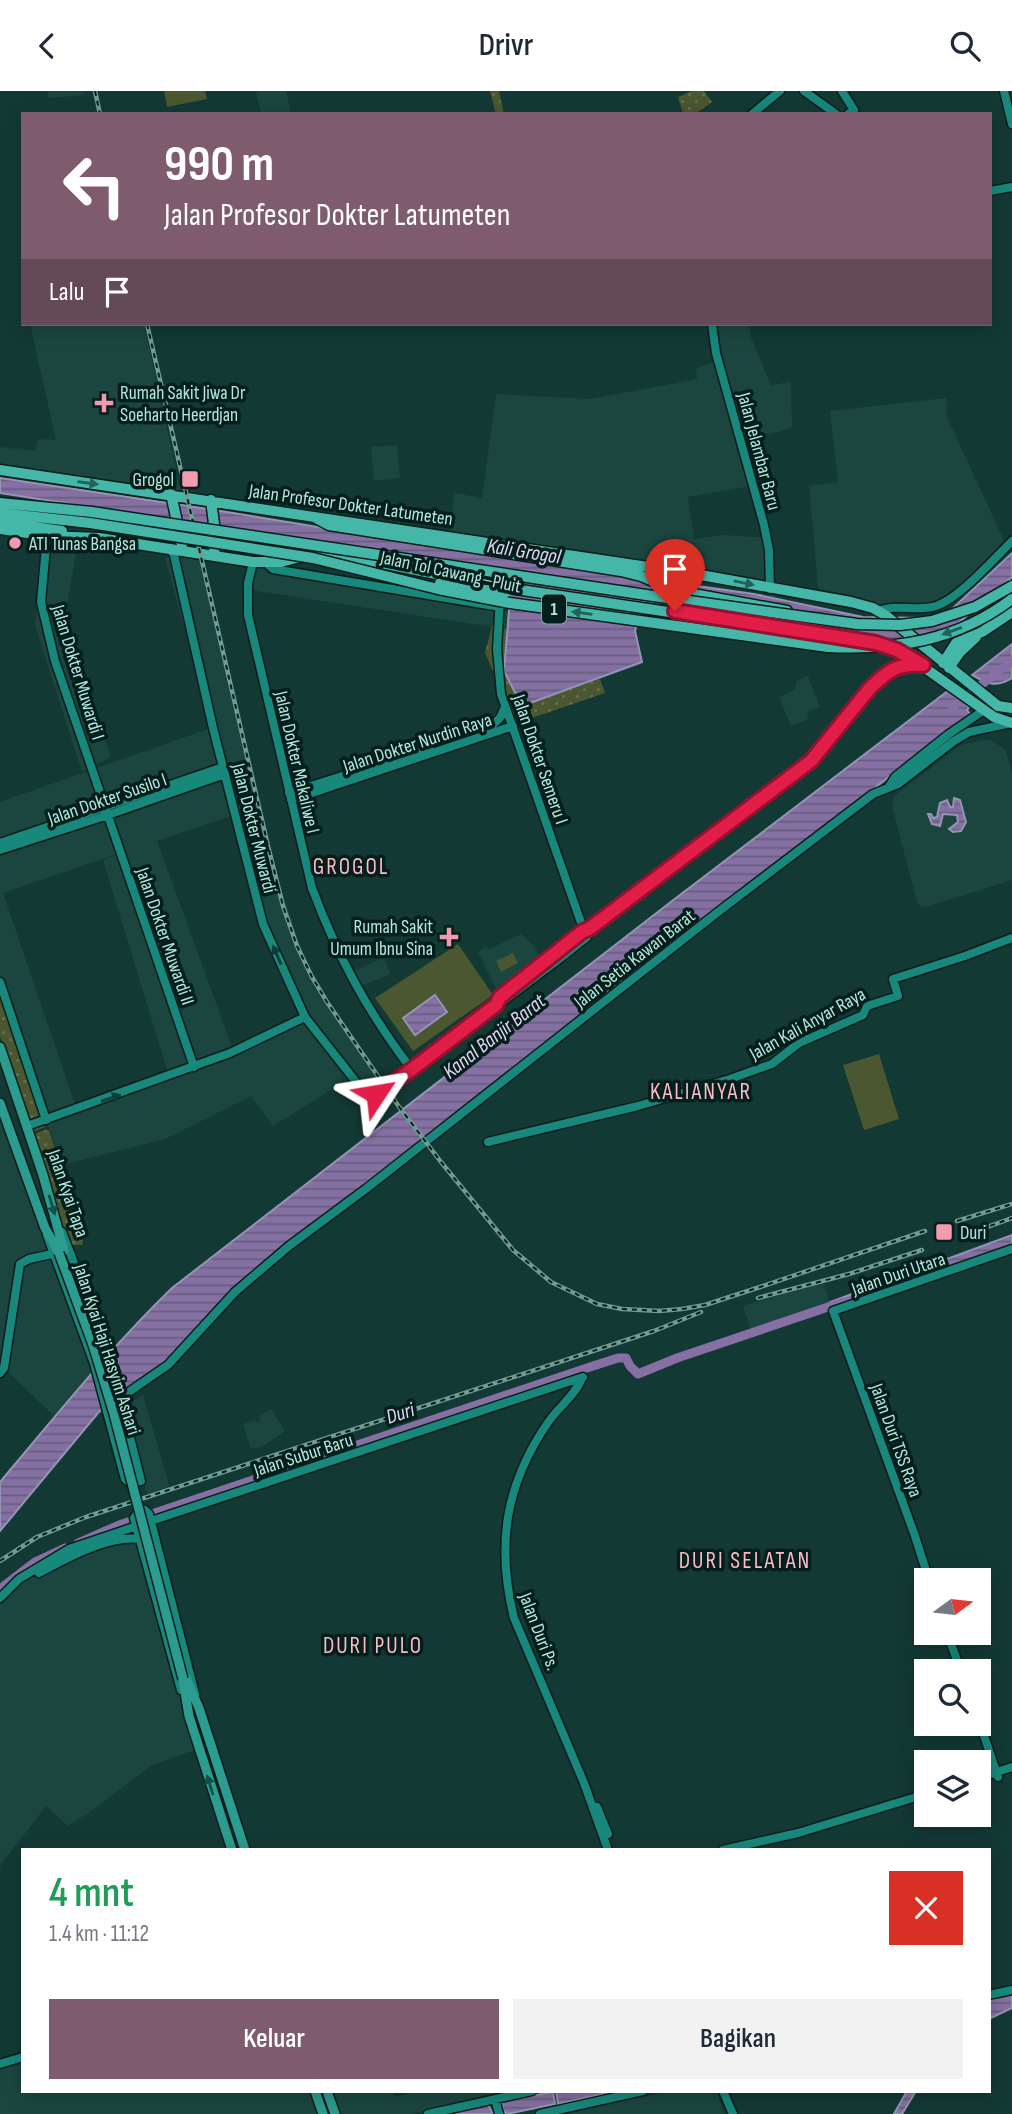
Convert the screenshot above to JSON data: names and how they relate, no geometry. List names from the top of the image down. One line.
{"streets":{"highway":["Jalan Profesor Dokter Latumeten","Jalan Tol Cawang–Pluit","1"],"main road":["Jalan Kyai Tapa","Jalan Kyai Haji Hasyim Ashari"],"street":["Jalan Jelambar Baru","Jalan Dokter Muwardi I","Jalan Dokter Nurdin Raya","Jalan Dokter Semeru I","Jalan Dokter Makaliwe I","Jalan Dokter Susilo I","Jalan Dokter Muwardi","Jalan Dokter Muwardi II","Jalan Setia Kawan Barat","Jalan Kali Anyar Raya","Jalan Duri Utara","Jalan Duri TSS Raya","Jalan Subur Baru","Jalan Duri Ps."]},"crossings":[["Jalan Jelambar Baru","Jalan Profesor Dokter Latumeten"],["1","Jalan Dokter Muwardi I"],["1","Jalan Dokter Semeru I"],["1","Jalan Dokter Makaliwe I"],["1","Jalan Dokter Muwardi"],["Jalan Dokter Muwardi I","Jalan Dokter Susilo I"],["Jalan Dokter Muwardi I","Jalan Dokter Muwardi II"],["Jalan Dokter Nurdin Raya","Jalan Dokter Semeru I"],["Jalan Dokter Nurdin Raya","Jalan Dokter Makaliwe I"],["Jalan Dokter Makaliwe I","Jalan Dokter Muwardi"],["Jalan Dokter Susilo I","Jalan Dokter Muwardi"],["Jalan Dokter Susilo I","Jalan Dokter Muwardi II"],["Jalan Setia Kawan Barat","Jalan Kyai Haji Hasyim Ashari"],["Jalan Kyai Tapa","Jalan Kyai Haji Hasyim Ashari"],["Jalan Duri Utara","Jalan Duri TSS Raya"],["Jalan Kyai Haji Hasyim Ashari","Jalan Subur Baru"],["Jalan Subur Baru","Jalan Duri Ps."]],"one_way":["Jalan Dokter Muwardi"],"districts":["GROGOL","KALIANYAR","DURI SELATAN","DURI PULO"],"water":["Kali Grogol","Kanal Banjir Barat","Duri"],"places":{"health":["Rumah Sakit Jiwa Dr Soeharto Heerdjan","Rumah Sakit Umum Ibnu Sina"],"transit":["Grogol","Duri"],"other":["ATI Tunas Bangsa"]},"north":"right","page":{"header":"Drivr","turn":["990 m","Jalan Profesor Dokter Latumeten"],"then":"Lalu","heading":["4 mnt","1.4 km · 11:12"],"buttons":["Keluar","Bagikan"]}}
